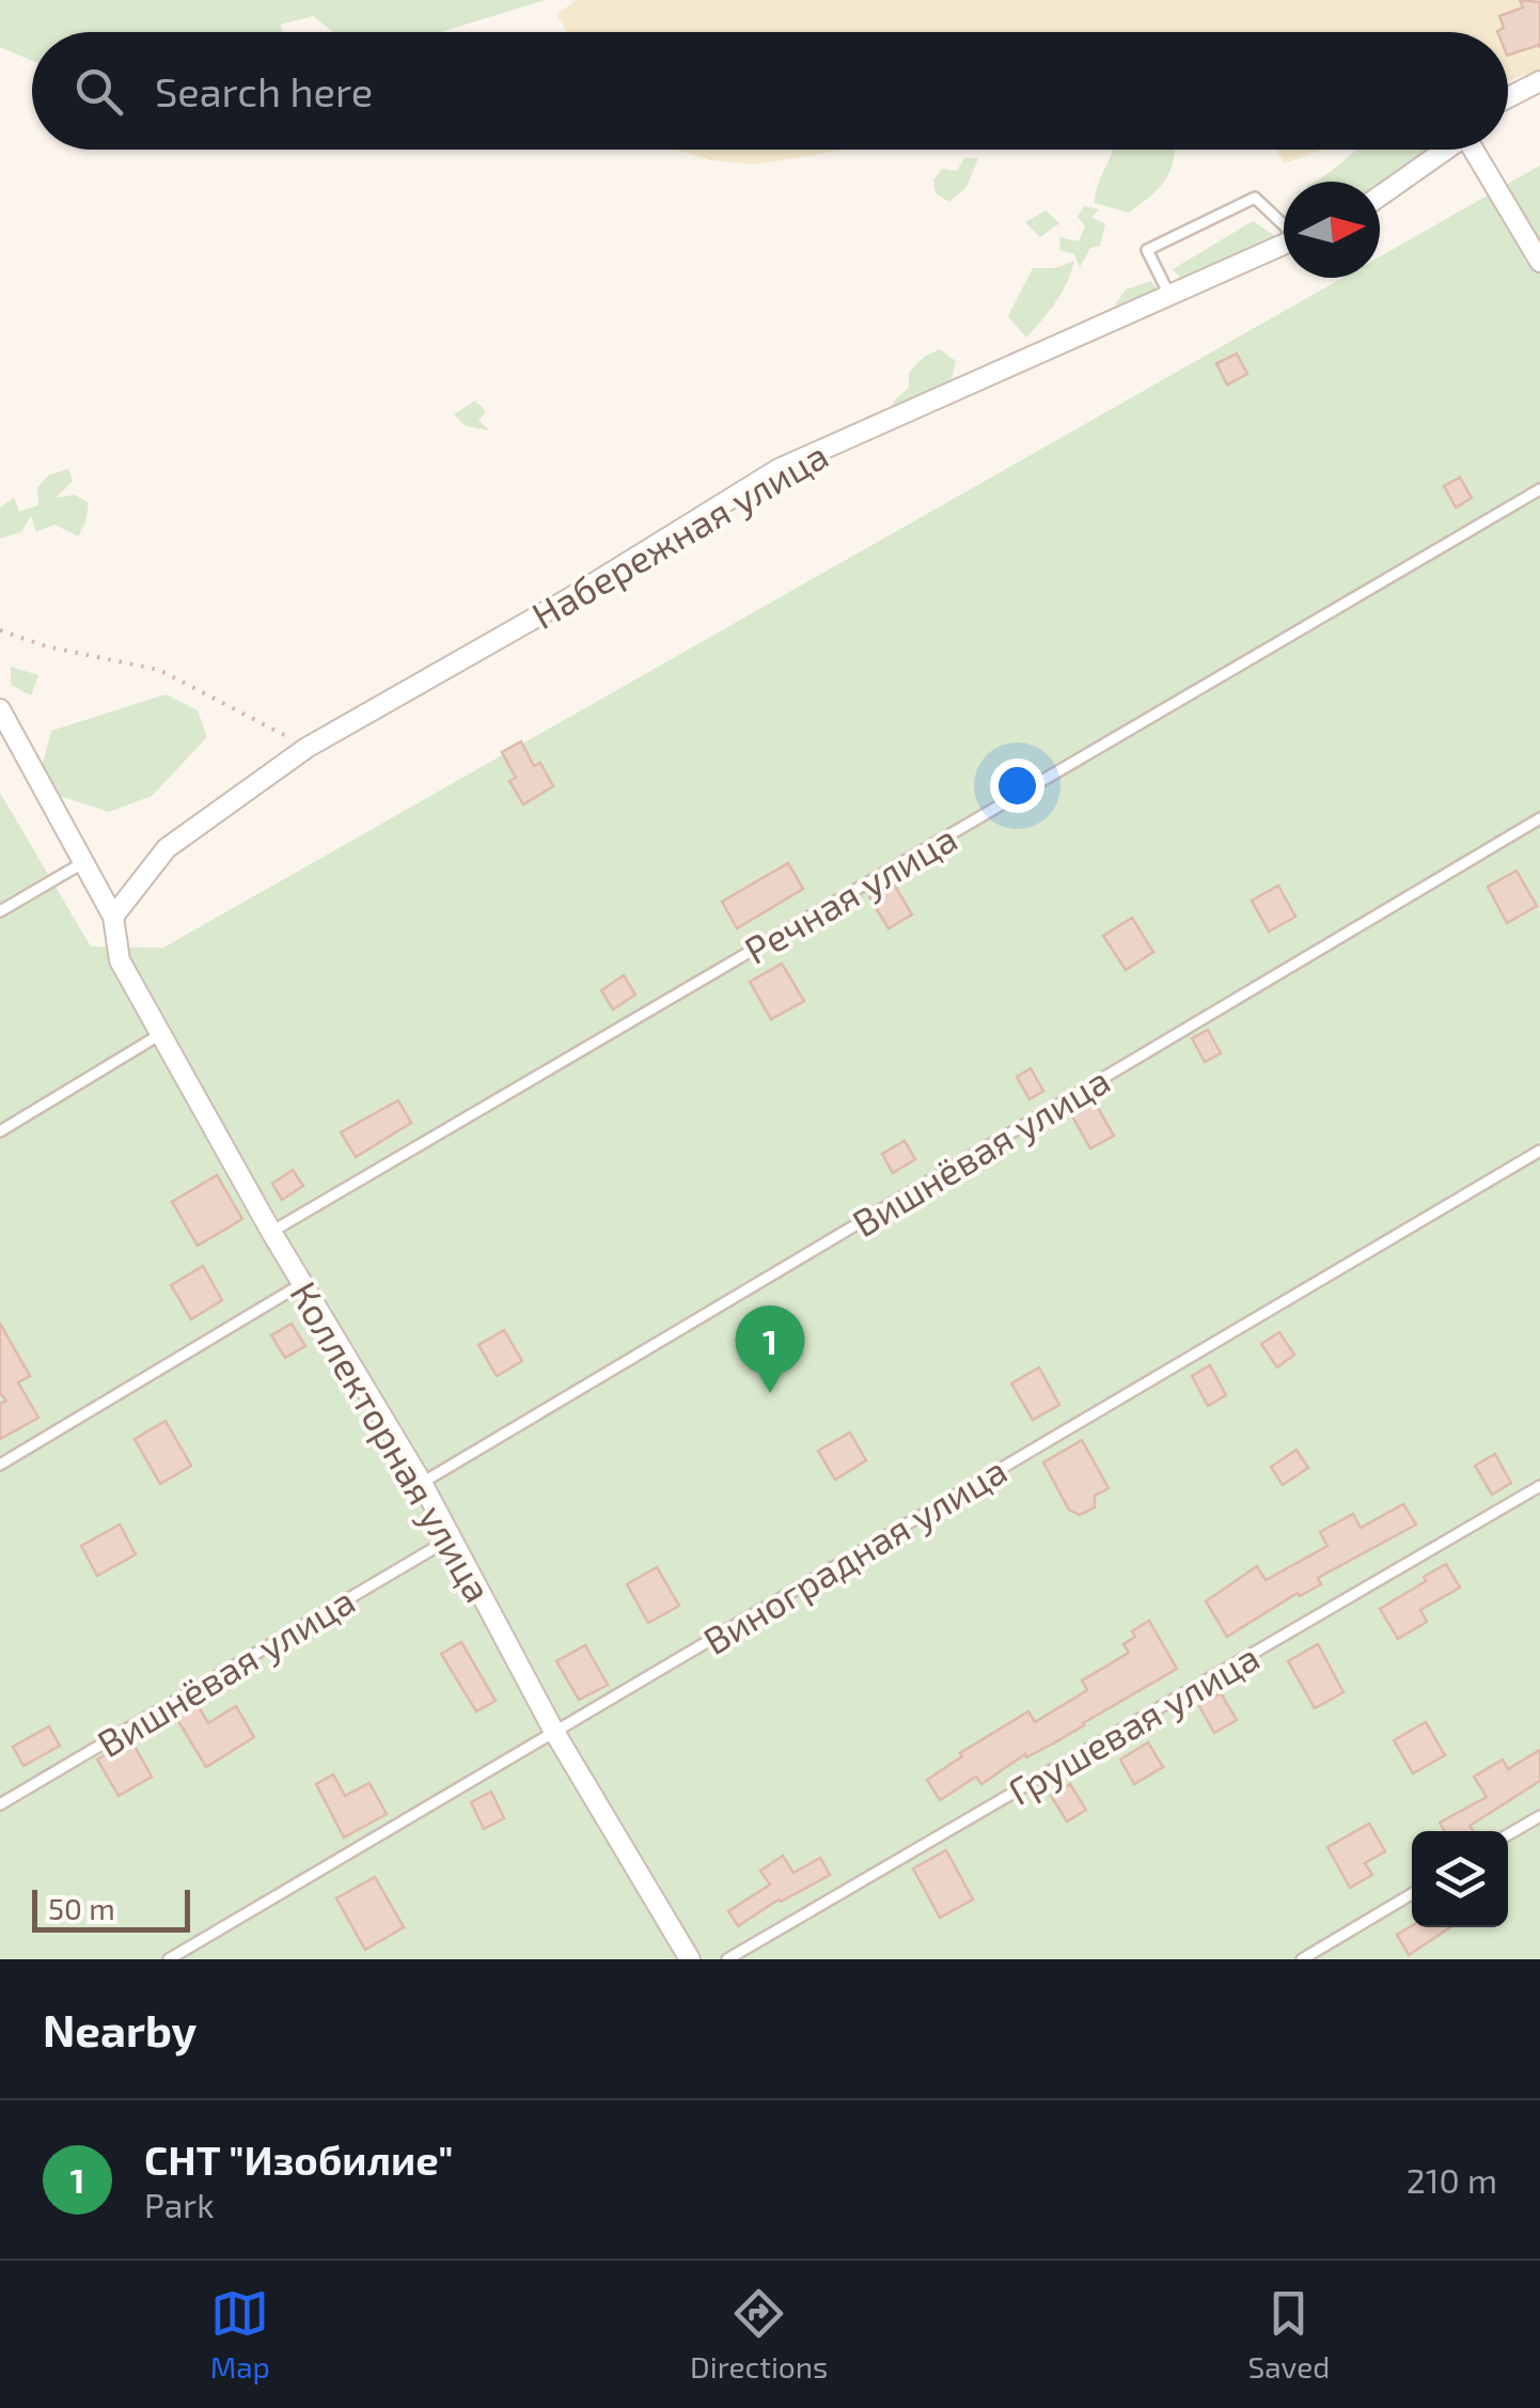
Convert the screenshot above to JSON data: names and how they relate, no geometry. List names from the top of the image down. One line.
{"streets":{"street":["Набережная улица","Коллекторная улица"],"lane":["Речная улица","Вишнёвая улица","Виноградная улица","Грушевая улица"]},"crossings":[["Набережная улица","Коллекторная улица"],["Речная улица","Коллекторная улица"],["Вишнёвая улица","Коллекторная улица"],["Коллекторная улица","Виноградная улица"]],"scale_bar":"50 m","north":"right","page":{"search":"Search here","pins":"1","scale":"50 m","heading":"Nearby","list":[{"mark":"1","name":"СНТ \"Изобилие\"","note":"Park","value":"210 m"}],"nav":["Map","Directions","Saved"]}}
